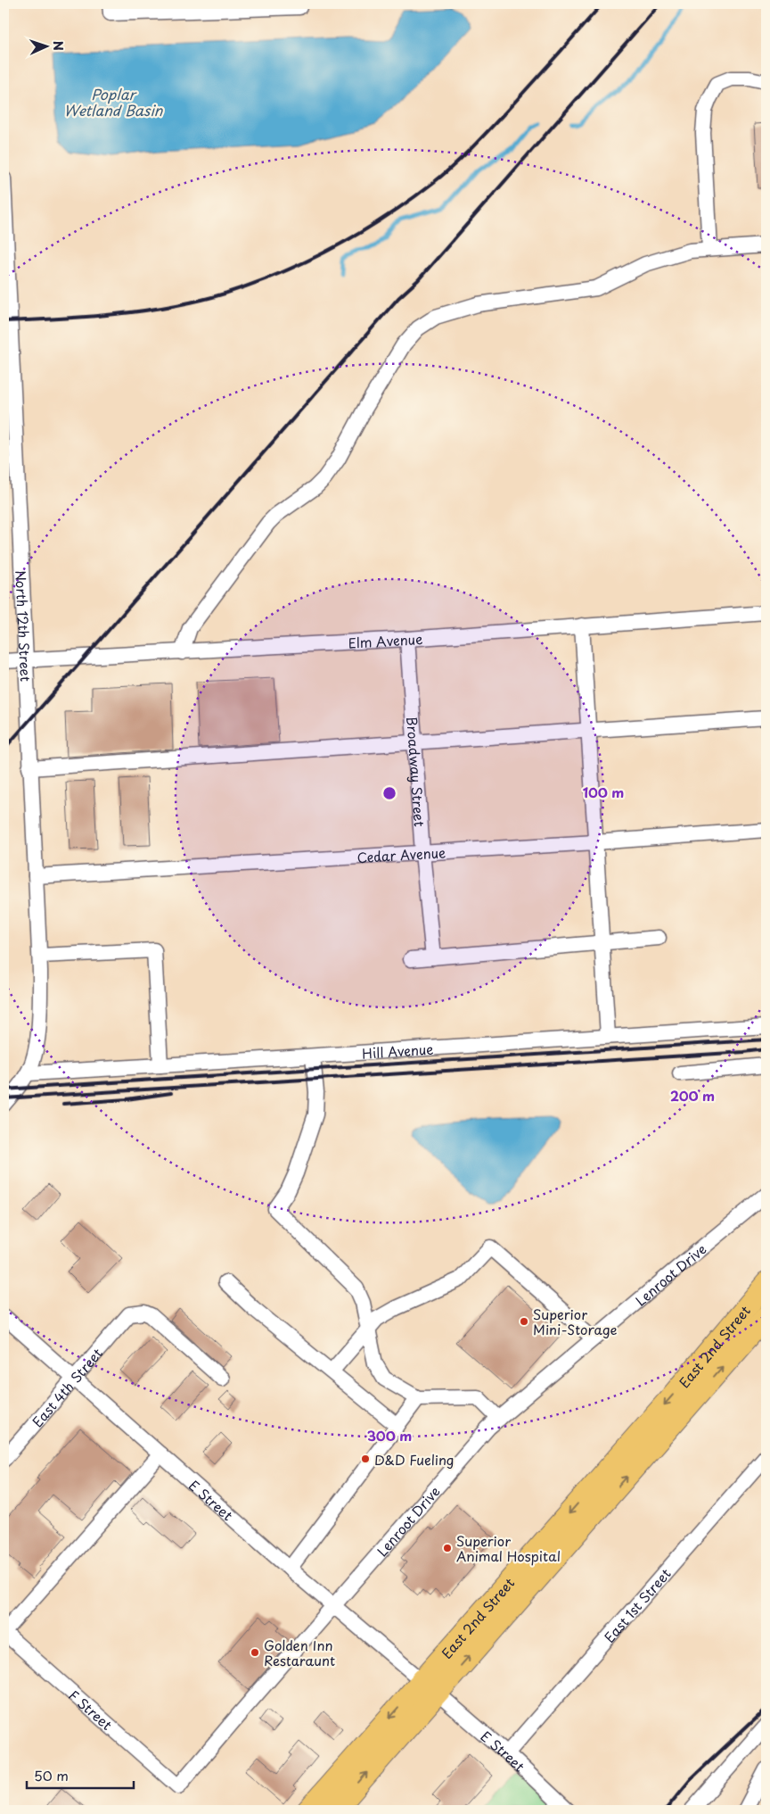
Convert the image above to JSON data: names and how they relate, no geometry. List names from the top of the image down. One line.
{"streets":{"highway":["East 2nd Street"],"street":["North 12th Street","Elm Avenue","Broadway Street","Cedar Avenue","Hill Avenue","Lenroot Drive","East 4th Street","E Street","East 1st Street","F Street"]},"crossings":[["North 12th Street","Elm Avenue"],["North 12th Street","Cedar Avenue"],["North 12th Street","Hill Avenue"],["Elm Avenue","Broadway Street"],["Broadway Street","Cedar Avenue"],["Lenroot Drive","E Street"],["Lenroot Drive","F Street"],["East 2nd Street","E Street"],["East 4th Street","E Street"],["E Street","East 1st Street"]],"water":["Poplar Wetland Basin"],"places":["Superior Mini-Storage","D&D Fueling","Superior Animal Hospital","Golden Inn Restaraunt"],"scale_bar":"50 m","north":"right","rings":["100 m","200 m","300 m"]}
